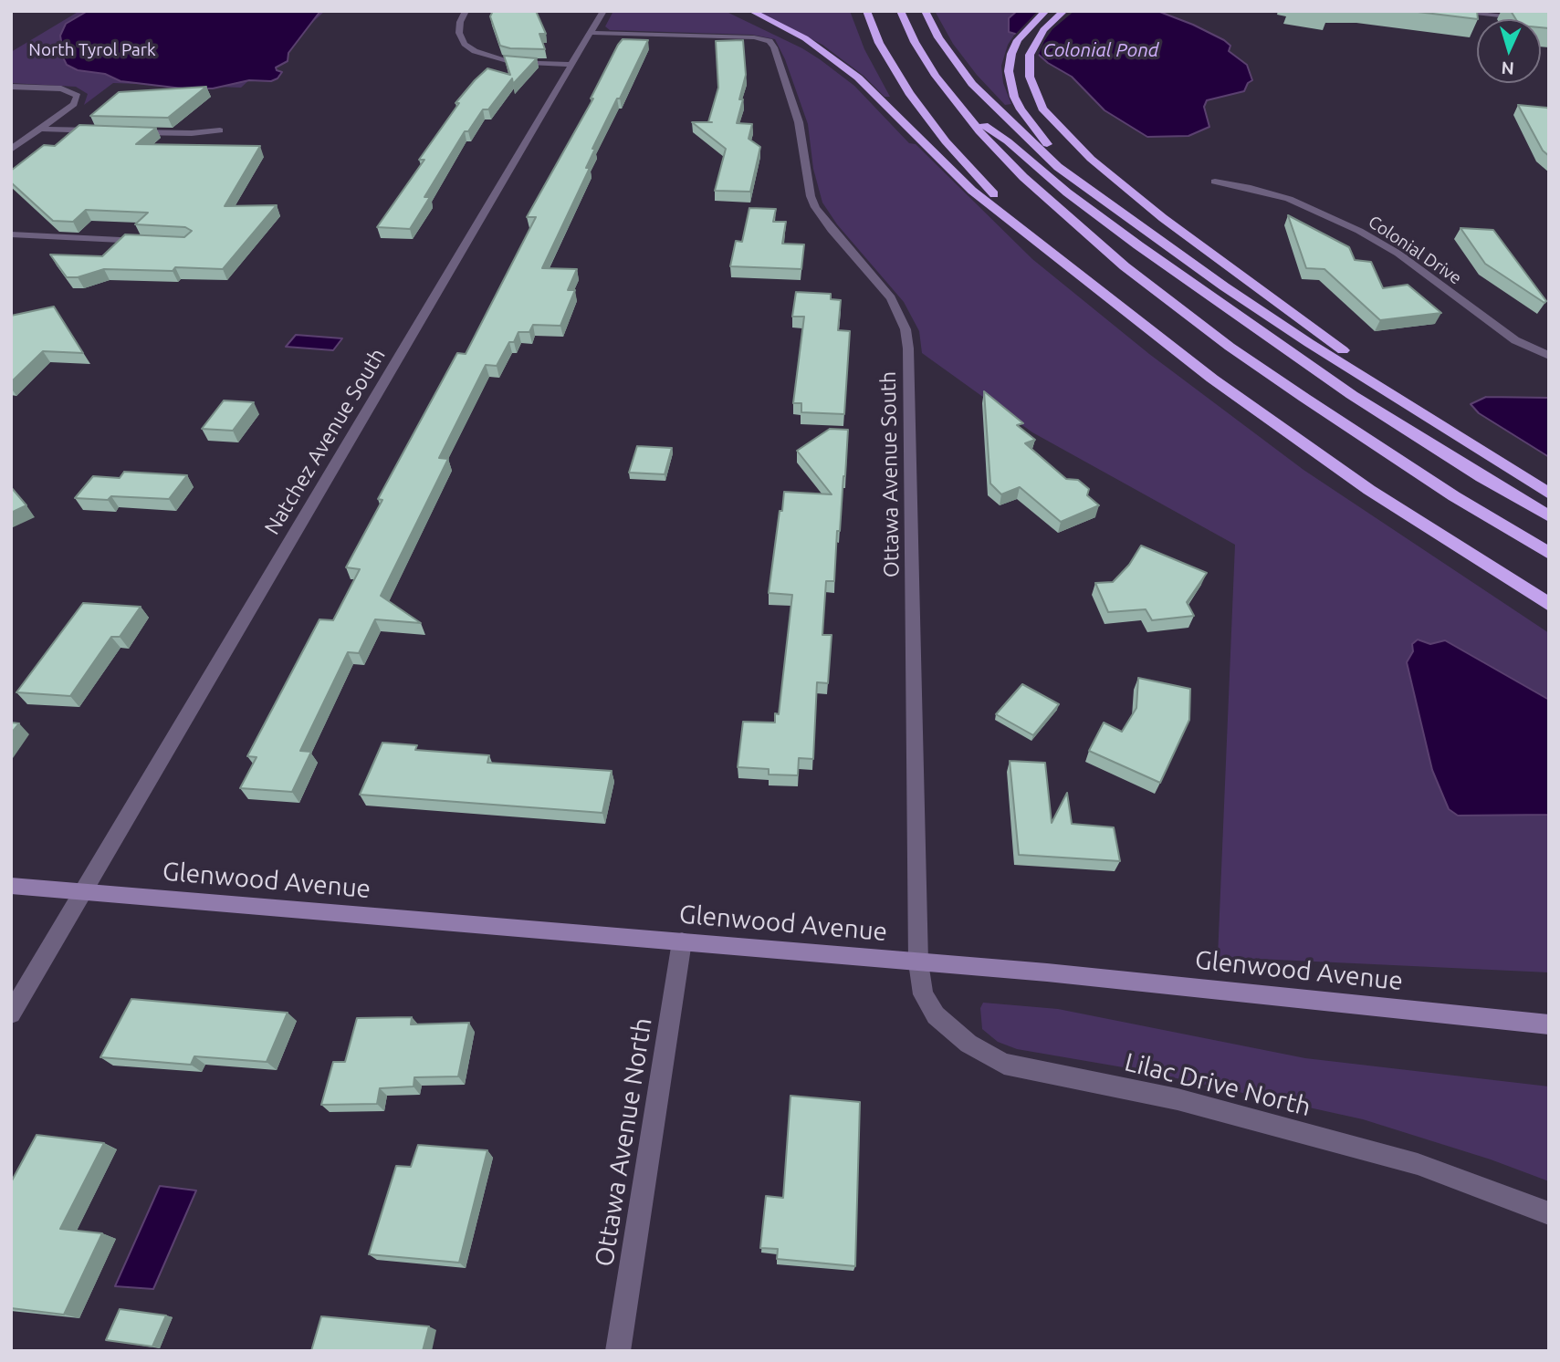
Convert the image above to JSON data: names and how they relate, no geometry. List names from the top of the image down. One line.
{"streets":{"street":["Colonial Drive","Natchez Avenue South","Ottawa Avenue South","Glenwood Avenue","Lilac Drive North","Ottawa Avenue North"]},"crossings":[["Natchez Avenue South","Ottawa Avenue South"],["Natchez Avenue South","Glenwood Avenue"],["Ottawa Avenue South","Glenwood Avenue"],["Ottawa Avenue South","Lilac Drive North"],["Glenwood Avenue","Lilac Drive North"],["Glenwood Avenue","Ottawa Avenue North"]],"water":["Colonial Pond"],"parks":["North Tyrol Park"],"north":"bottom"}
